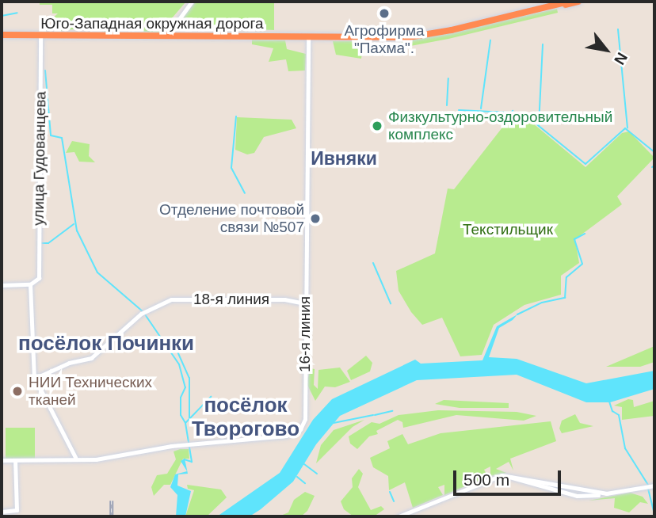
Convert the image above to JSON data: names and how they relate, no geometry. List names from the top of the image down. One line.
{"streets":{"highway":["Юго-Западная окружная дорога"],"street":["улица Гудованцева","18-я линия","16-я линия"]},"crossings":[["Юго-Западная окружная дорога","улица Гудованцева"],["Юго-Западная окружная дорога","16-я линия"],["18-я линия","16-я линия"]],"districts":["Ивняки","посёлок Починки","посёлок Творогово"],"parks":["Текстильщик"],"places":["Агрофирма \"Пахма\".","Физкультурно-оздоровительный комплекс","Отделение почтовой связи №507","НИИ Технических тканей"],"scale_bar":"500 m","north":"bottom right"}
